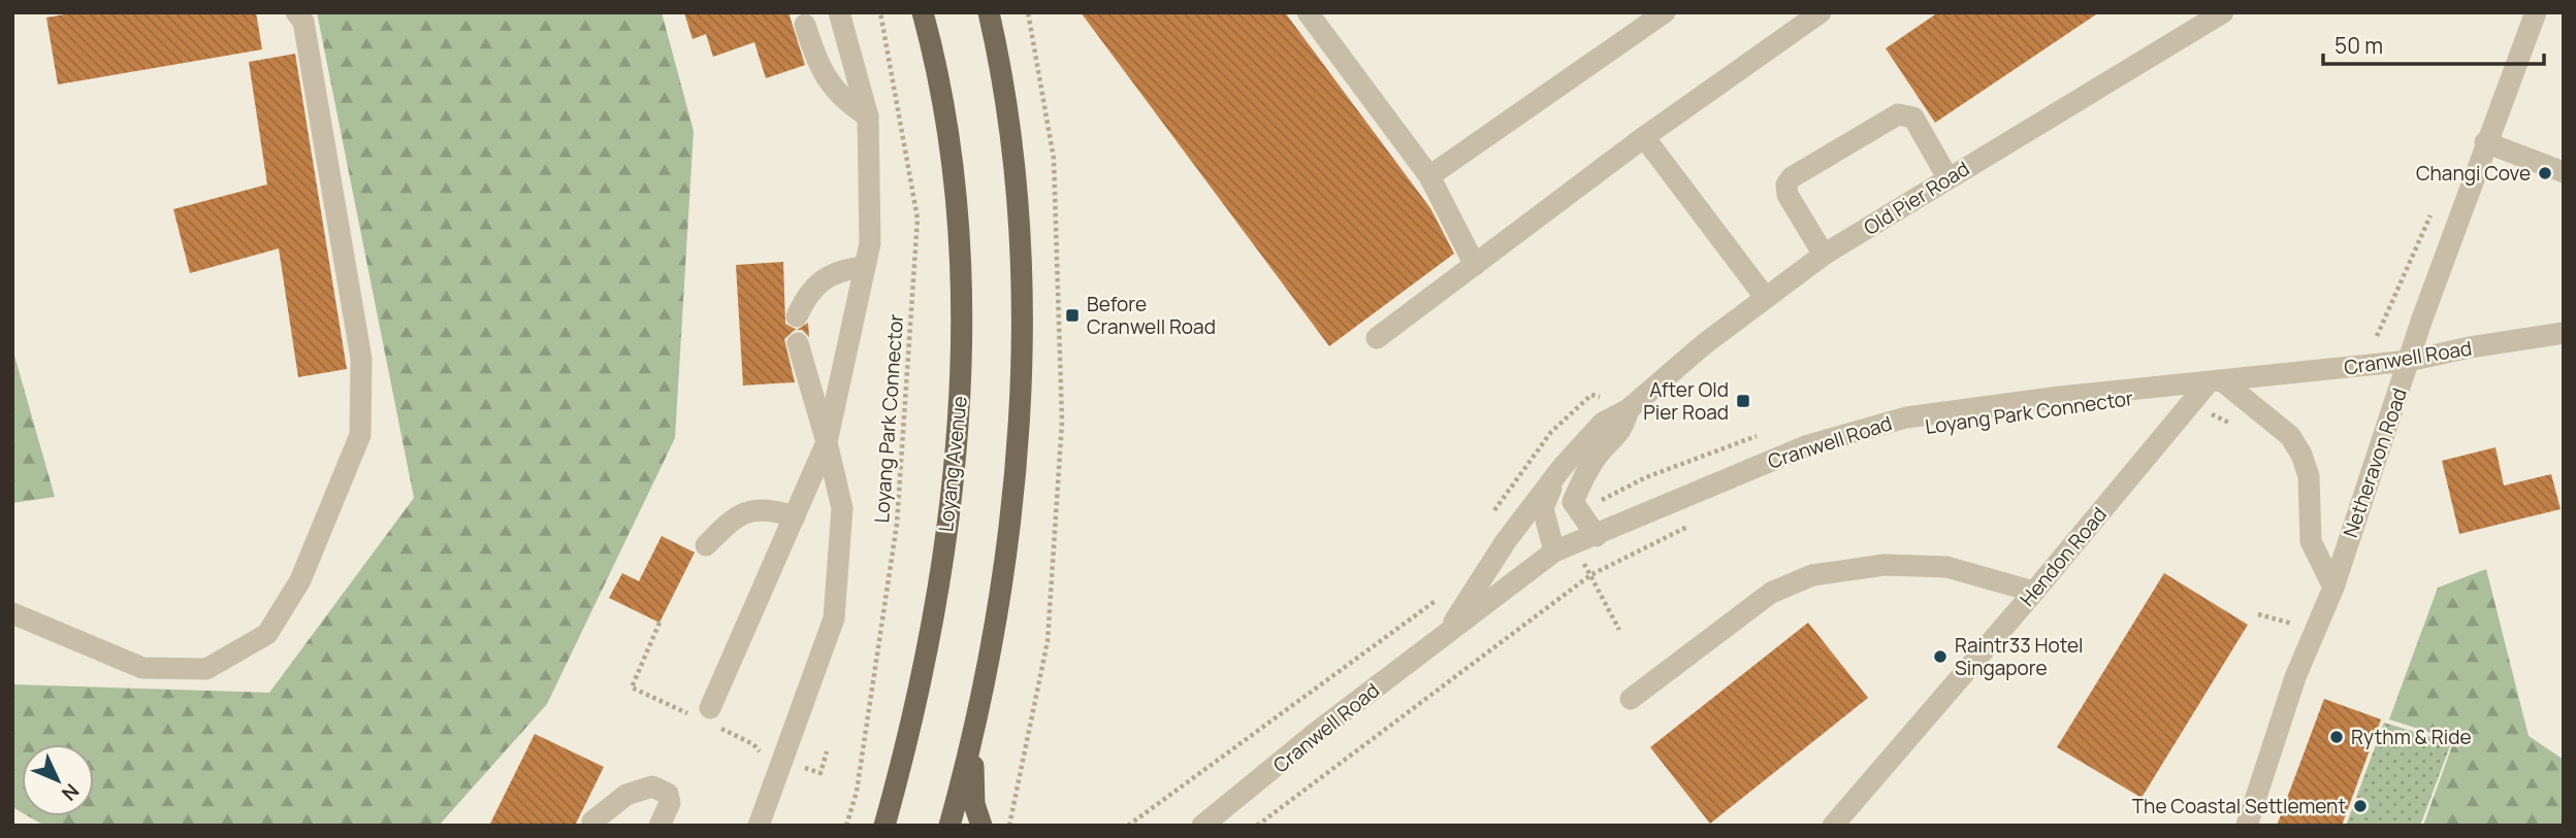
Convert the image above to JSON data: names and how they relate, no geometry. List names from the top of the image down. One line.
{"streets":{"main road":["Loyang Avenue"],"street":["Old Pier Road","Cranwell Road","Netheravon Road","Hendon Road"],"path":["Loyang Park Connector"]},"crossings":[["Old Pier Road","Cranwell Road"],["Cranwell Road","Netheravon Road"],["Cranwell Road","Hendon Road"],["Netheravon Road","Hendon Road"]],"places":{"other":["Changi Cove","Raintr33 Hotel Singapore","Rythm & Ride","The Coastal Settlement"],"transit":["Before Cranwell Road","After Old Pier Road"]},"scale_bar":"50 m","north":"bottom right"}
